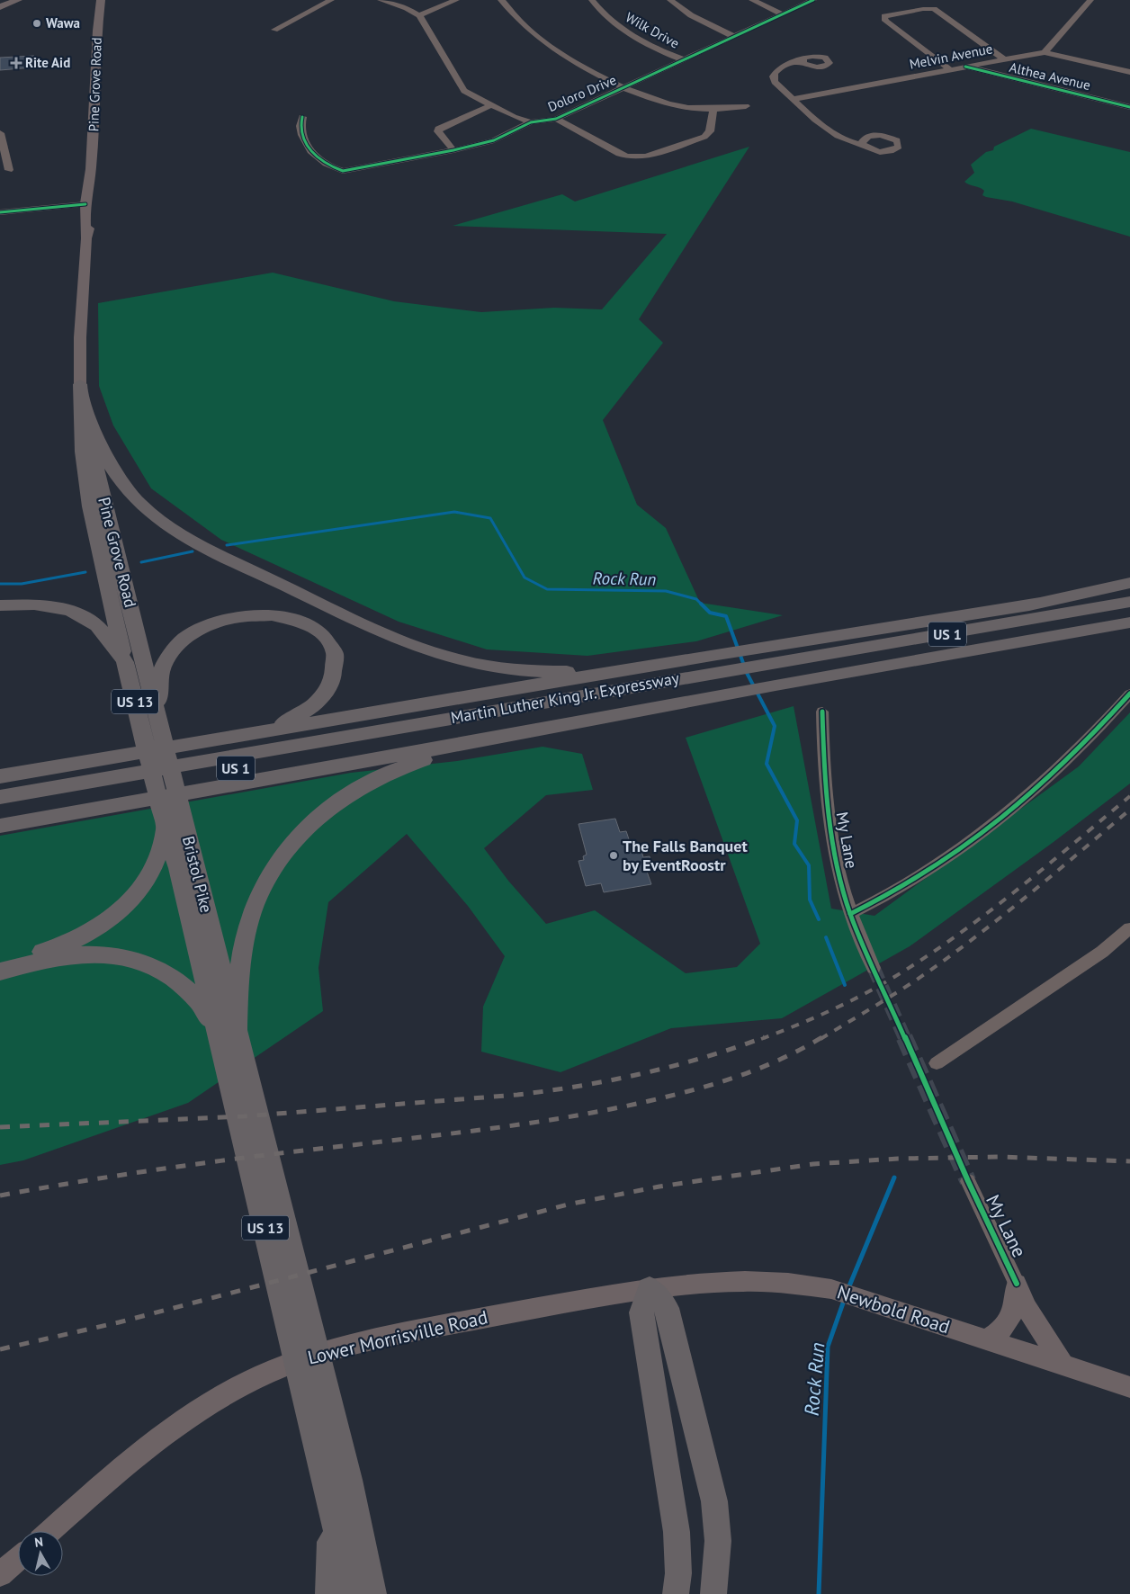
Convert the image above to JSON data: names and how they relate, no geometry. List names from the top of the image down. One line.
{"streets":{"highway":["Pine Grove Road","US 1","Martin Luther King Jr. Expressway","US 13","Bristol Pike"],"main road":["Newbold Road","Lower Morrisville Road"],"street":["Wilk Drive","Melvin Avenue","Althea Avenue","Doloro Drive","My Lane"]},"crossings":[["Wilk Drive","Doloro Drive"],["Melvin Avenue","Althea Avenue"],["Pine Grove Road","US 13"],["US 13","Bristol Pike"],["Newbold Road","Lower Morrisville Road"]],"water":["Rock Run"],"places":{"other":["Wawa","The Falls Banquet by EventRoostr"],"health":["Rite Aid"]},"north":"top"}
